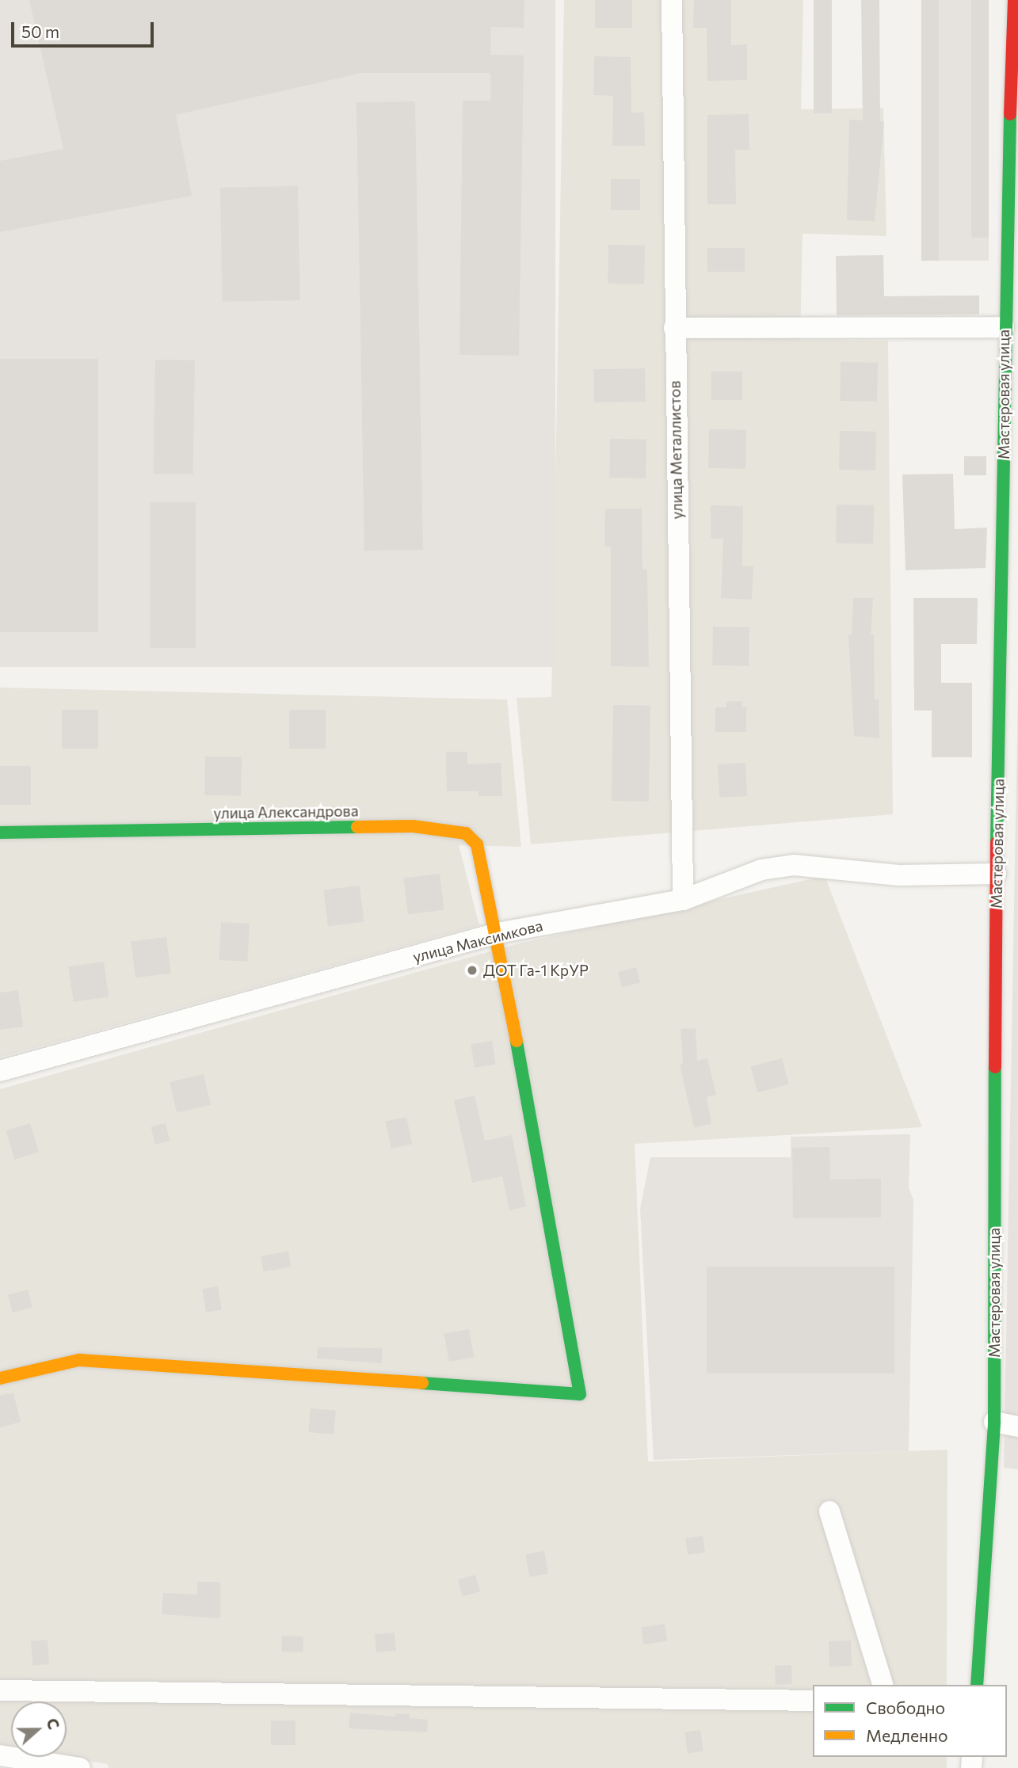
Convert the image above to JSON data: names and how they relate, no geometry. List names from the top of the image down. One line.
{"streets":{"street":["Мастеровая улица","улица Металлистов","улица Александрова","улица Максимкова"]},"crossings":[["Мастеровая улица","улица Максимкова"],["улица Металлистов","улица Максимкова"],["улица Александрова","улица Максимкова"]],"places":["ДОТ Га-1 КрУР"],"legend":["Свободно","Медленно"],"scale_bar":"50 m","north":"right"}
